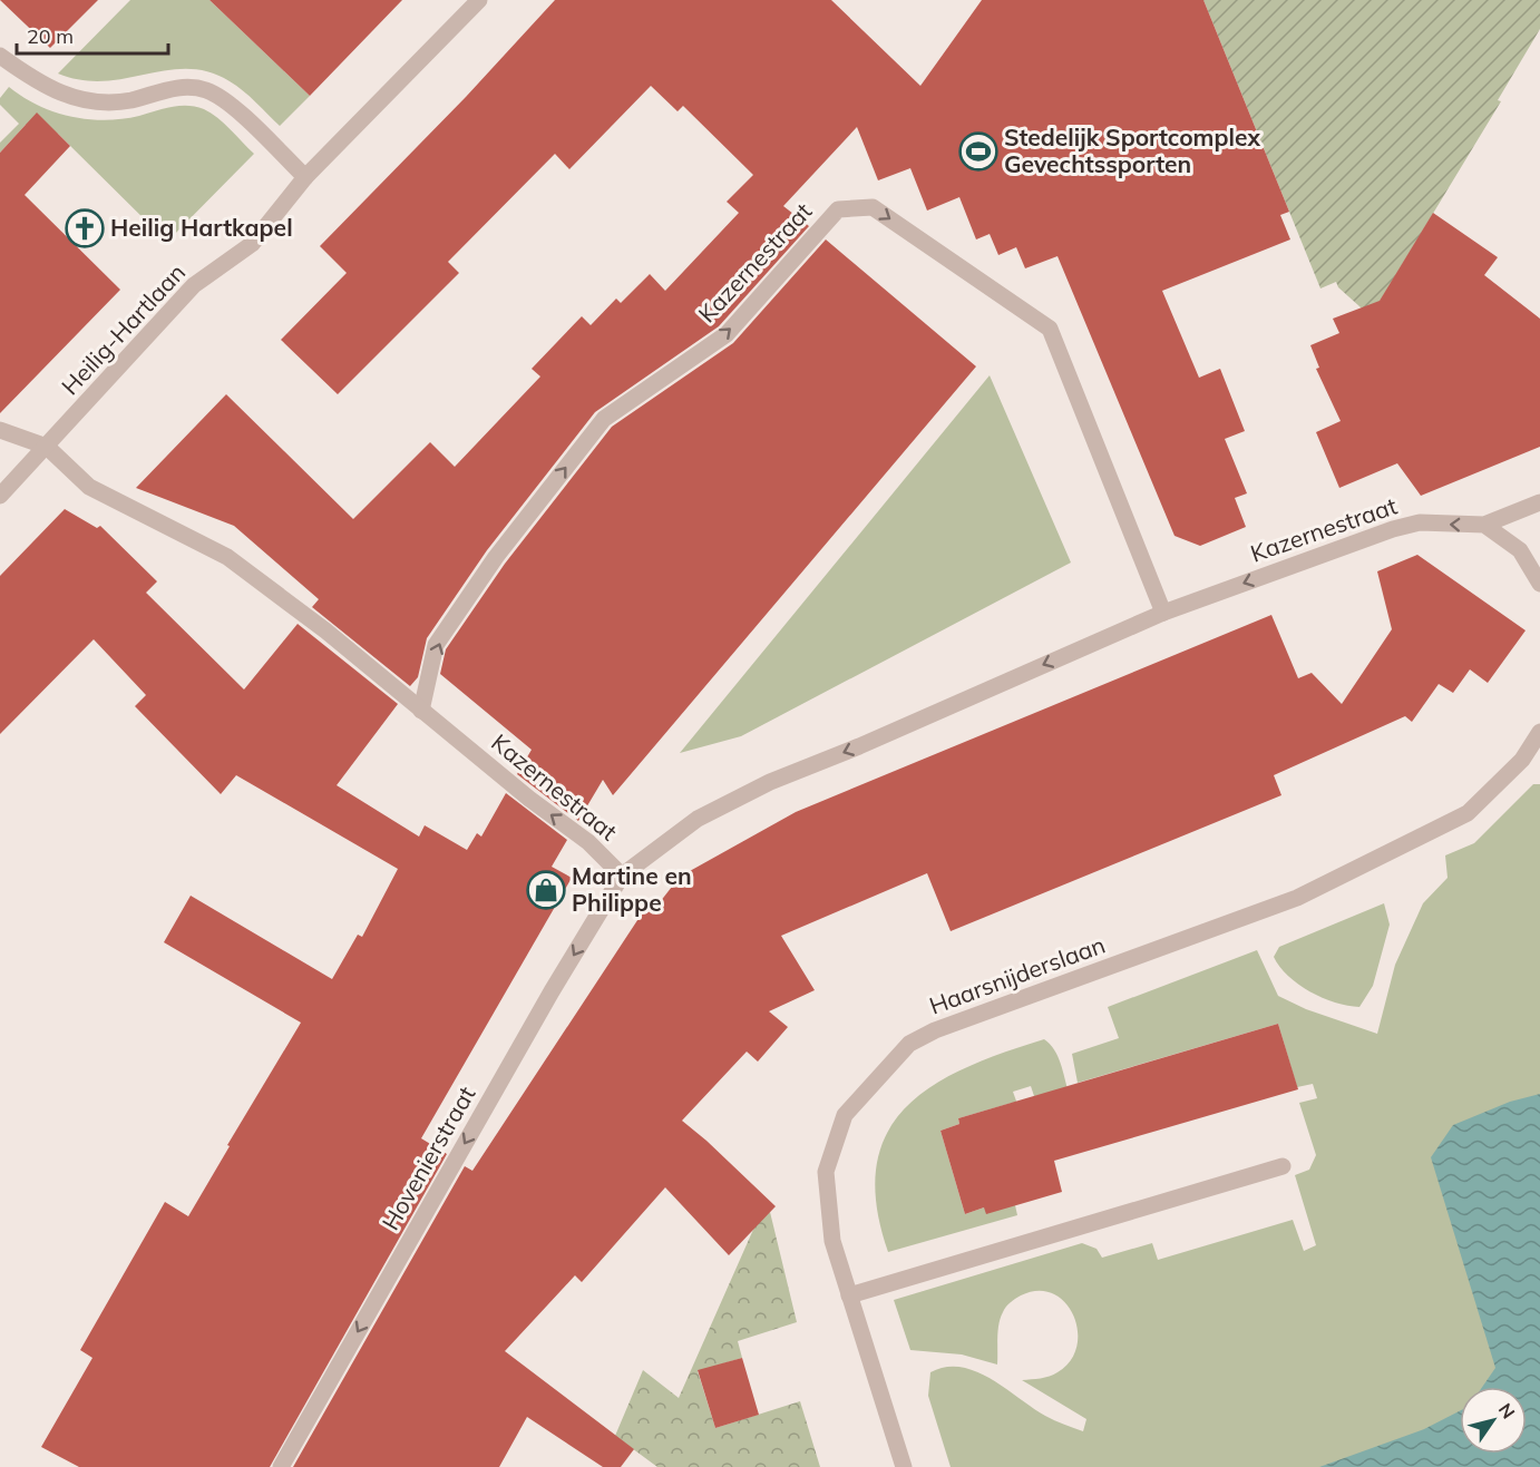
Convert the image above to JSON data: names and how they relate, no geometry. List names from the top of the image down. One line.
{"streets":{"street":["Kazernestraat","Heilig-Hartlaan","Haarsnijderslaan","Hovenierstraat"]},"crossings":[["Kazernestraat","Heilig-Hartlaan"],["Kazernestraat","Hovenierstraat"]],"one_way":["Hovenierstraat"],"places":{"sports":["Stedelijk Sportcomplex Gevechtssporten"],"church":["Heilig Hartkapel"],"shop":["Martine en Philippe"]},"scale_bar":"20 m","north":"top right"}
